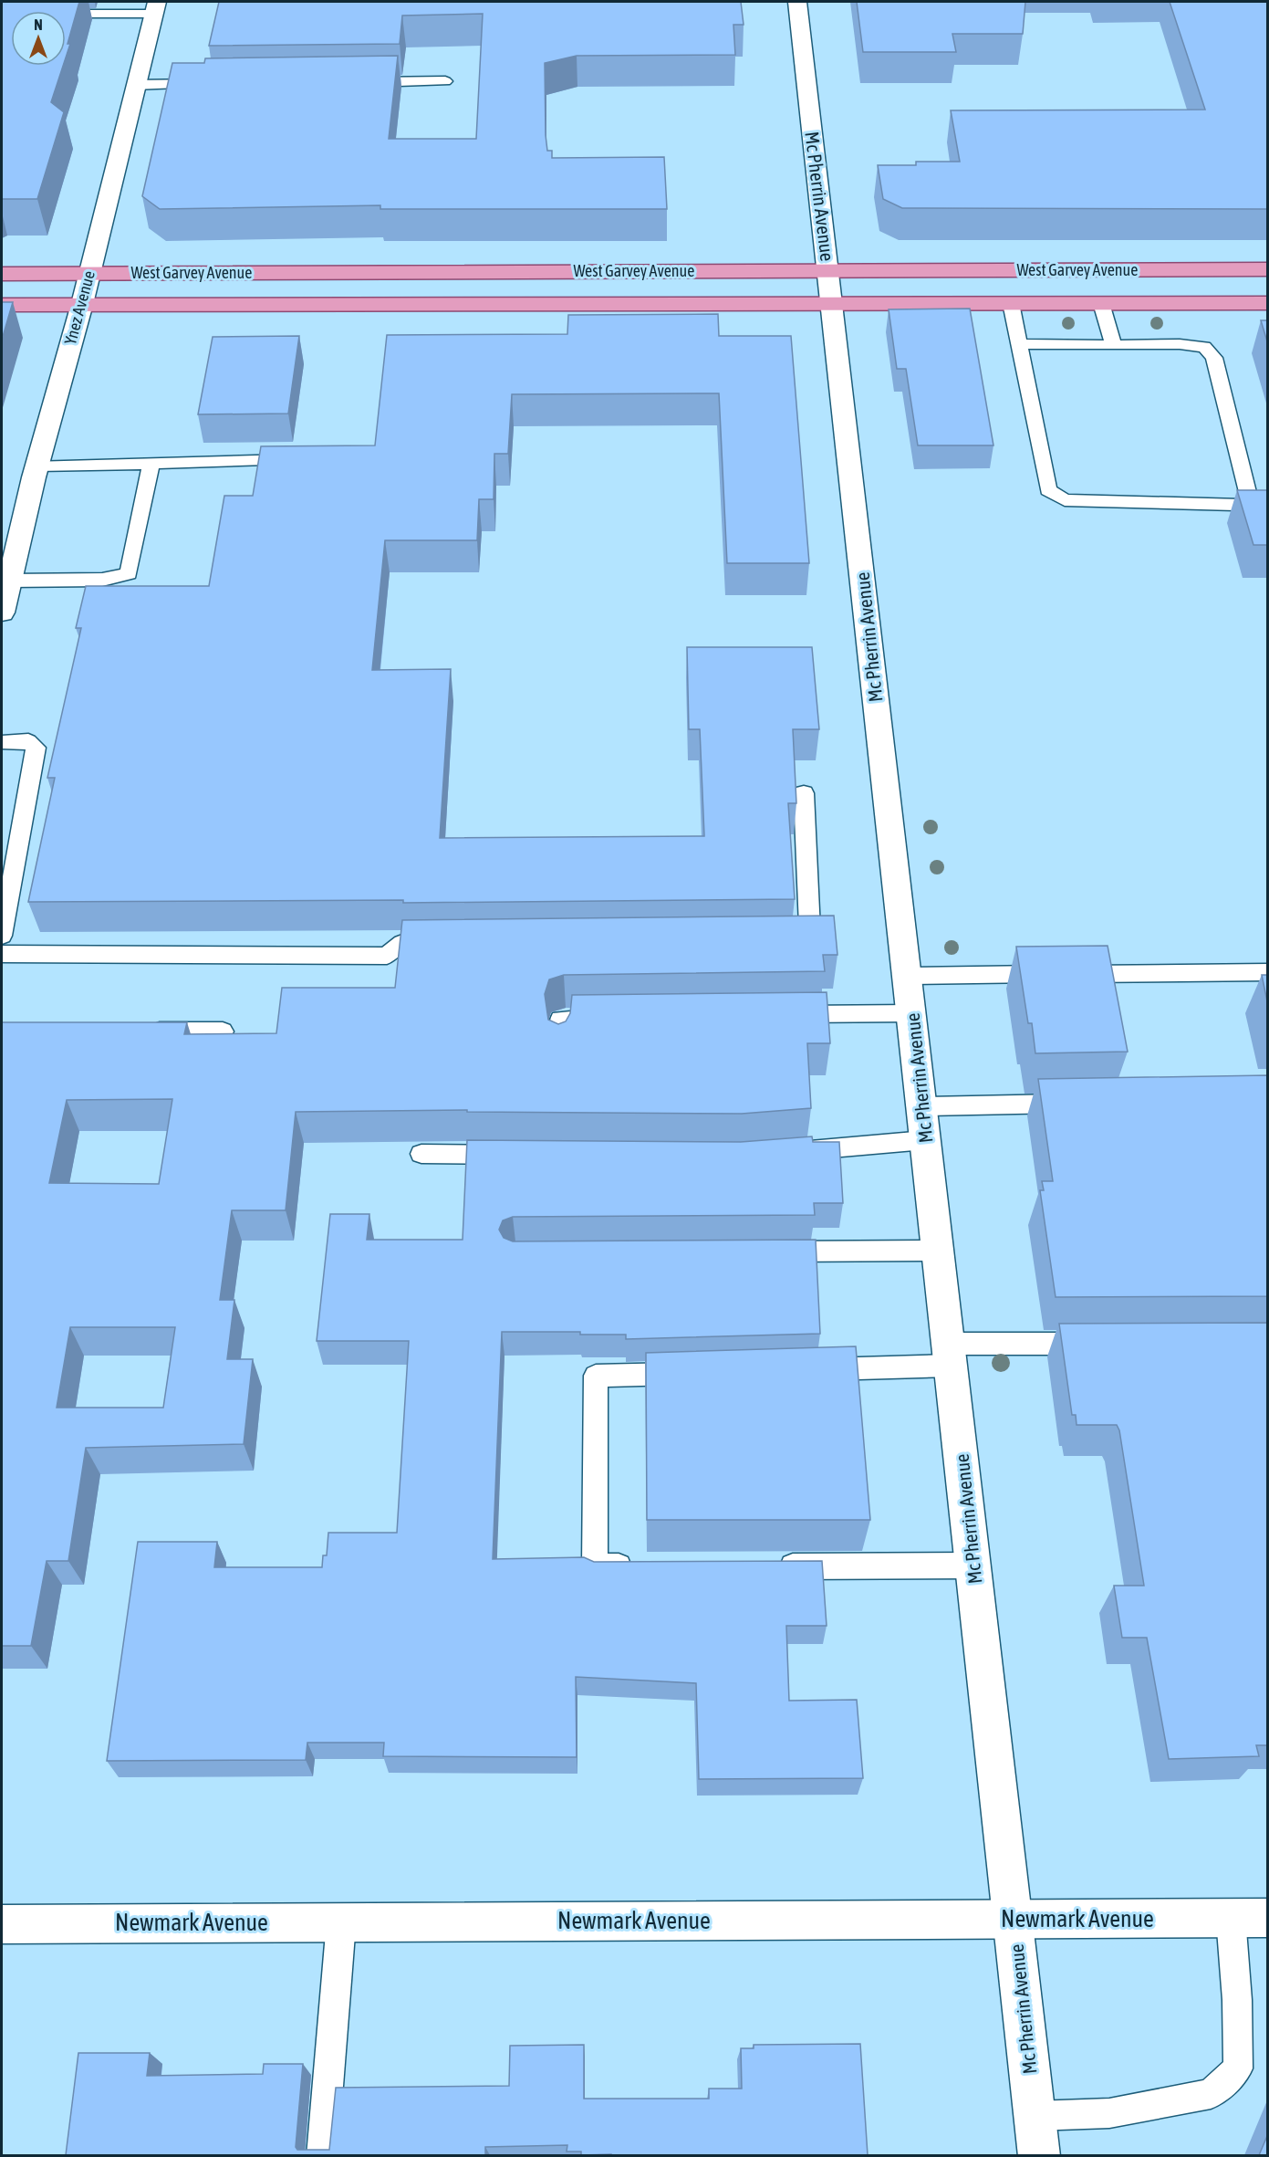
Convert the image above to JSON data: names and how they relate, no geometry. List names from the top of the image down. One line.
{"streets":{"main road":["West Garvey Avenue"],"street":["Mc Pherrin Avenue","Ynez Avenue","Newmark Avenue"]},"crossings":[["Mc Pherrin Avenue","West Garvey Avenue"],["Mc Pherrin Avenue","Newmark Avenue"],["West Garvey Avenue","Ynez Avenue"]],"north":"top"}
